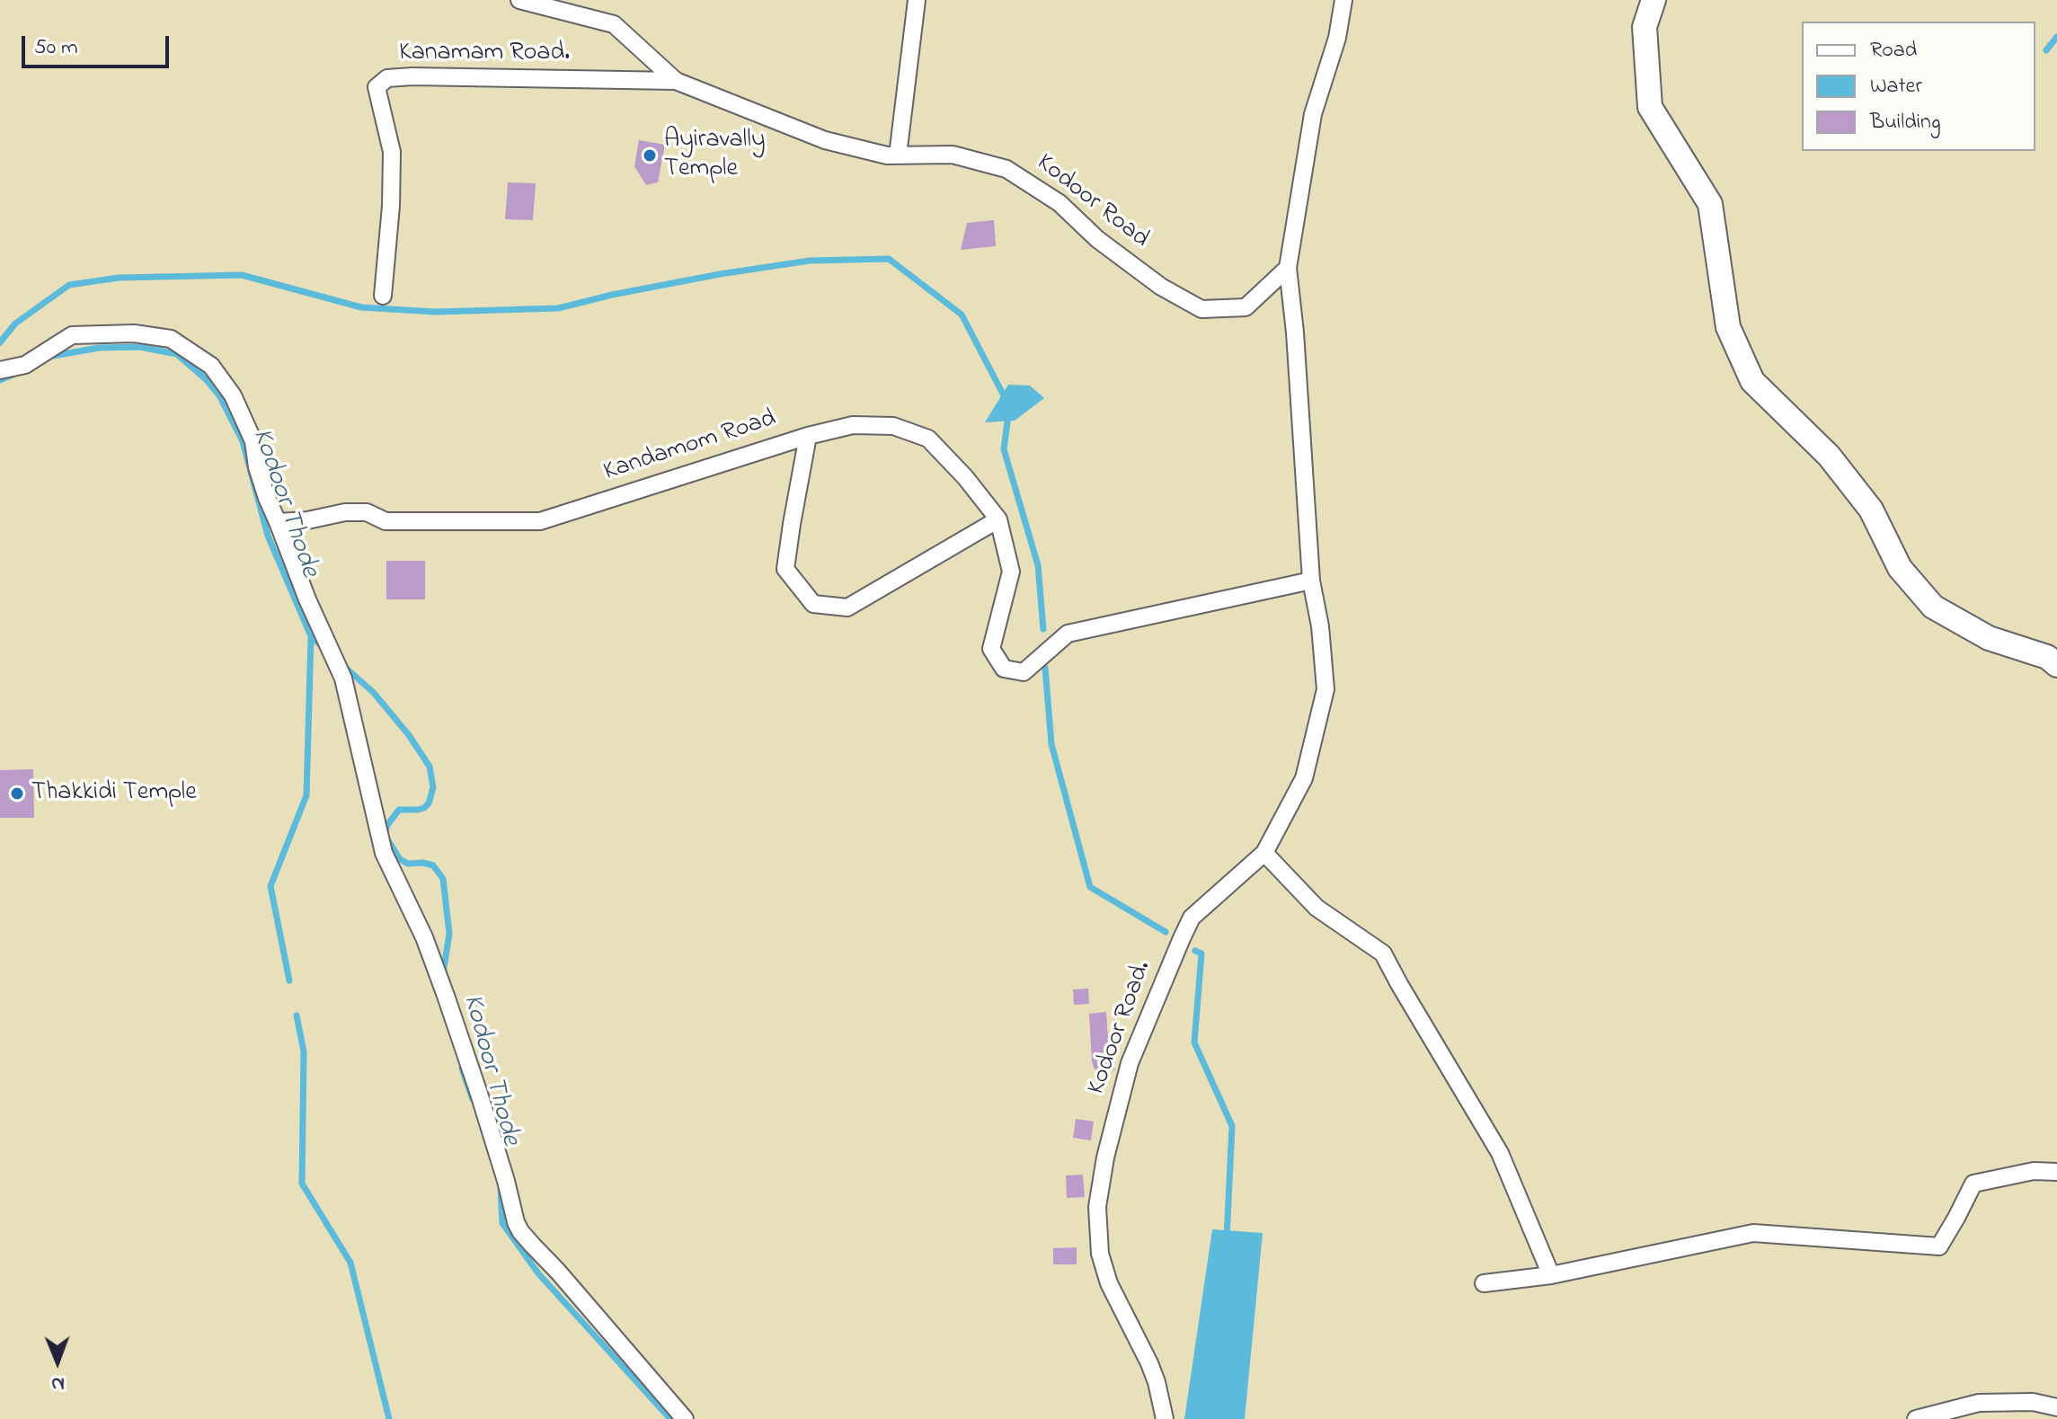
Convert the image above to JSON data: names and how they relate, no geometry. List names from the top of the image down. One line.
{"streets":{"street":["Kanamam Road.","Kodoor Road","Kandamom Road","Kodoor Road."]},"crossings":[["Kanamam Road.","Kodoor Road"],["Kodoor Road","Kodoor Road."],["Kandamom Road","Kodoor Road."]],"water":["Kodoor Thode"],"places":["Ayiravally Temple","Thakkidi Temple"],"legend":["Road","Water","Building"],"scale_bar":"50 m","north":"bottom"}
